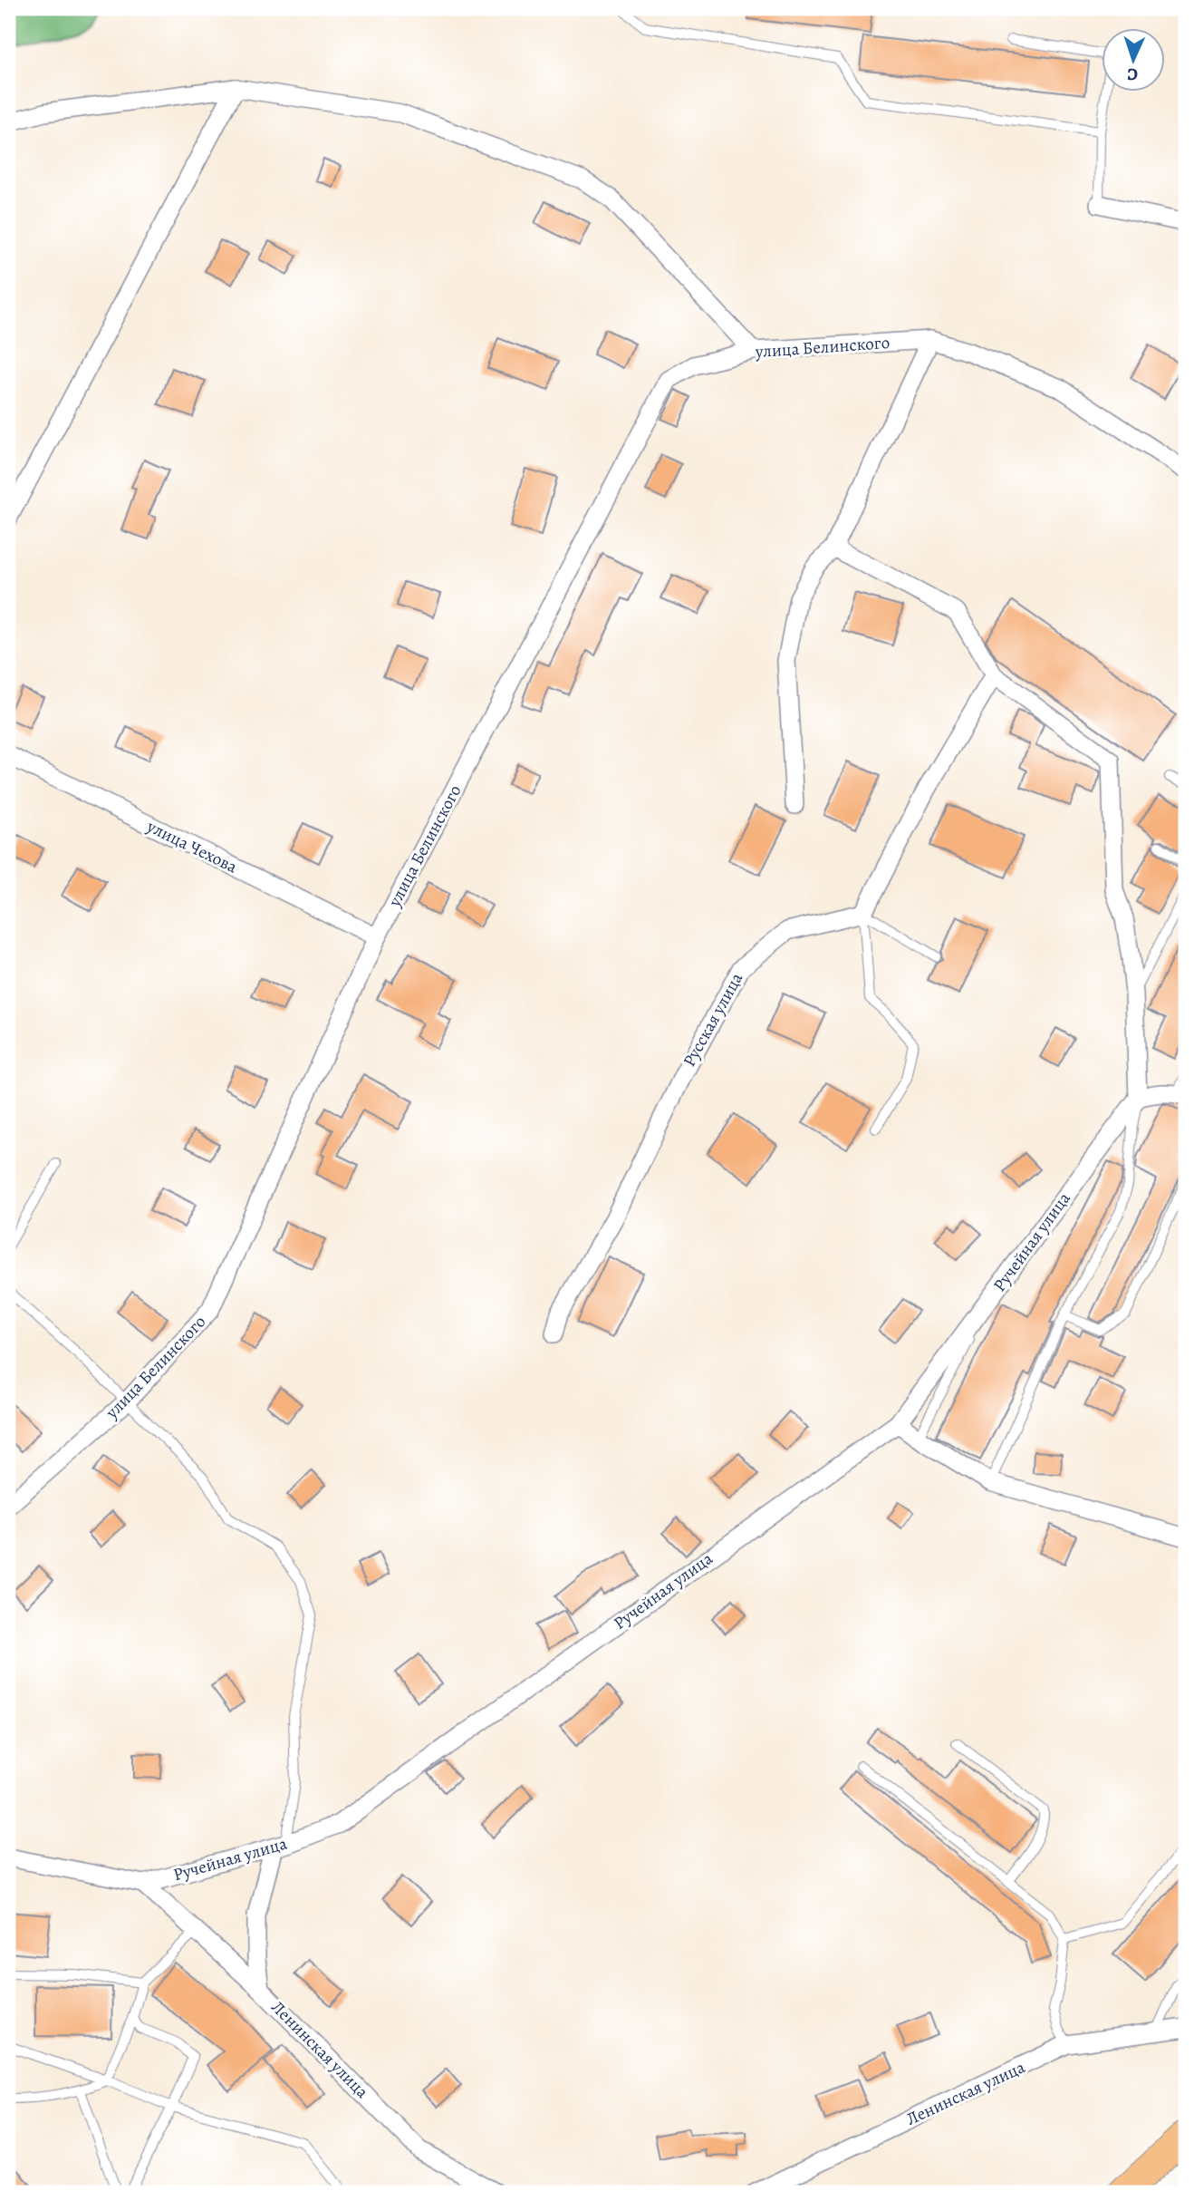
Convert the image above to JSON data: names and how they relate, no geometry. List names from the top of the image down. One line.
{"streets":{"street":["улица Белинского","улица Чехова","Русская улица","Ручейная улица","Ленинская улица"]},"crossings":[["улица Белинского","улица Чехова"],["Ручейная улица","Ленинская улица"]],"north":"bottom"}
